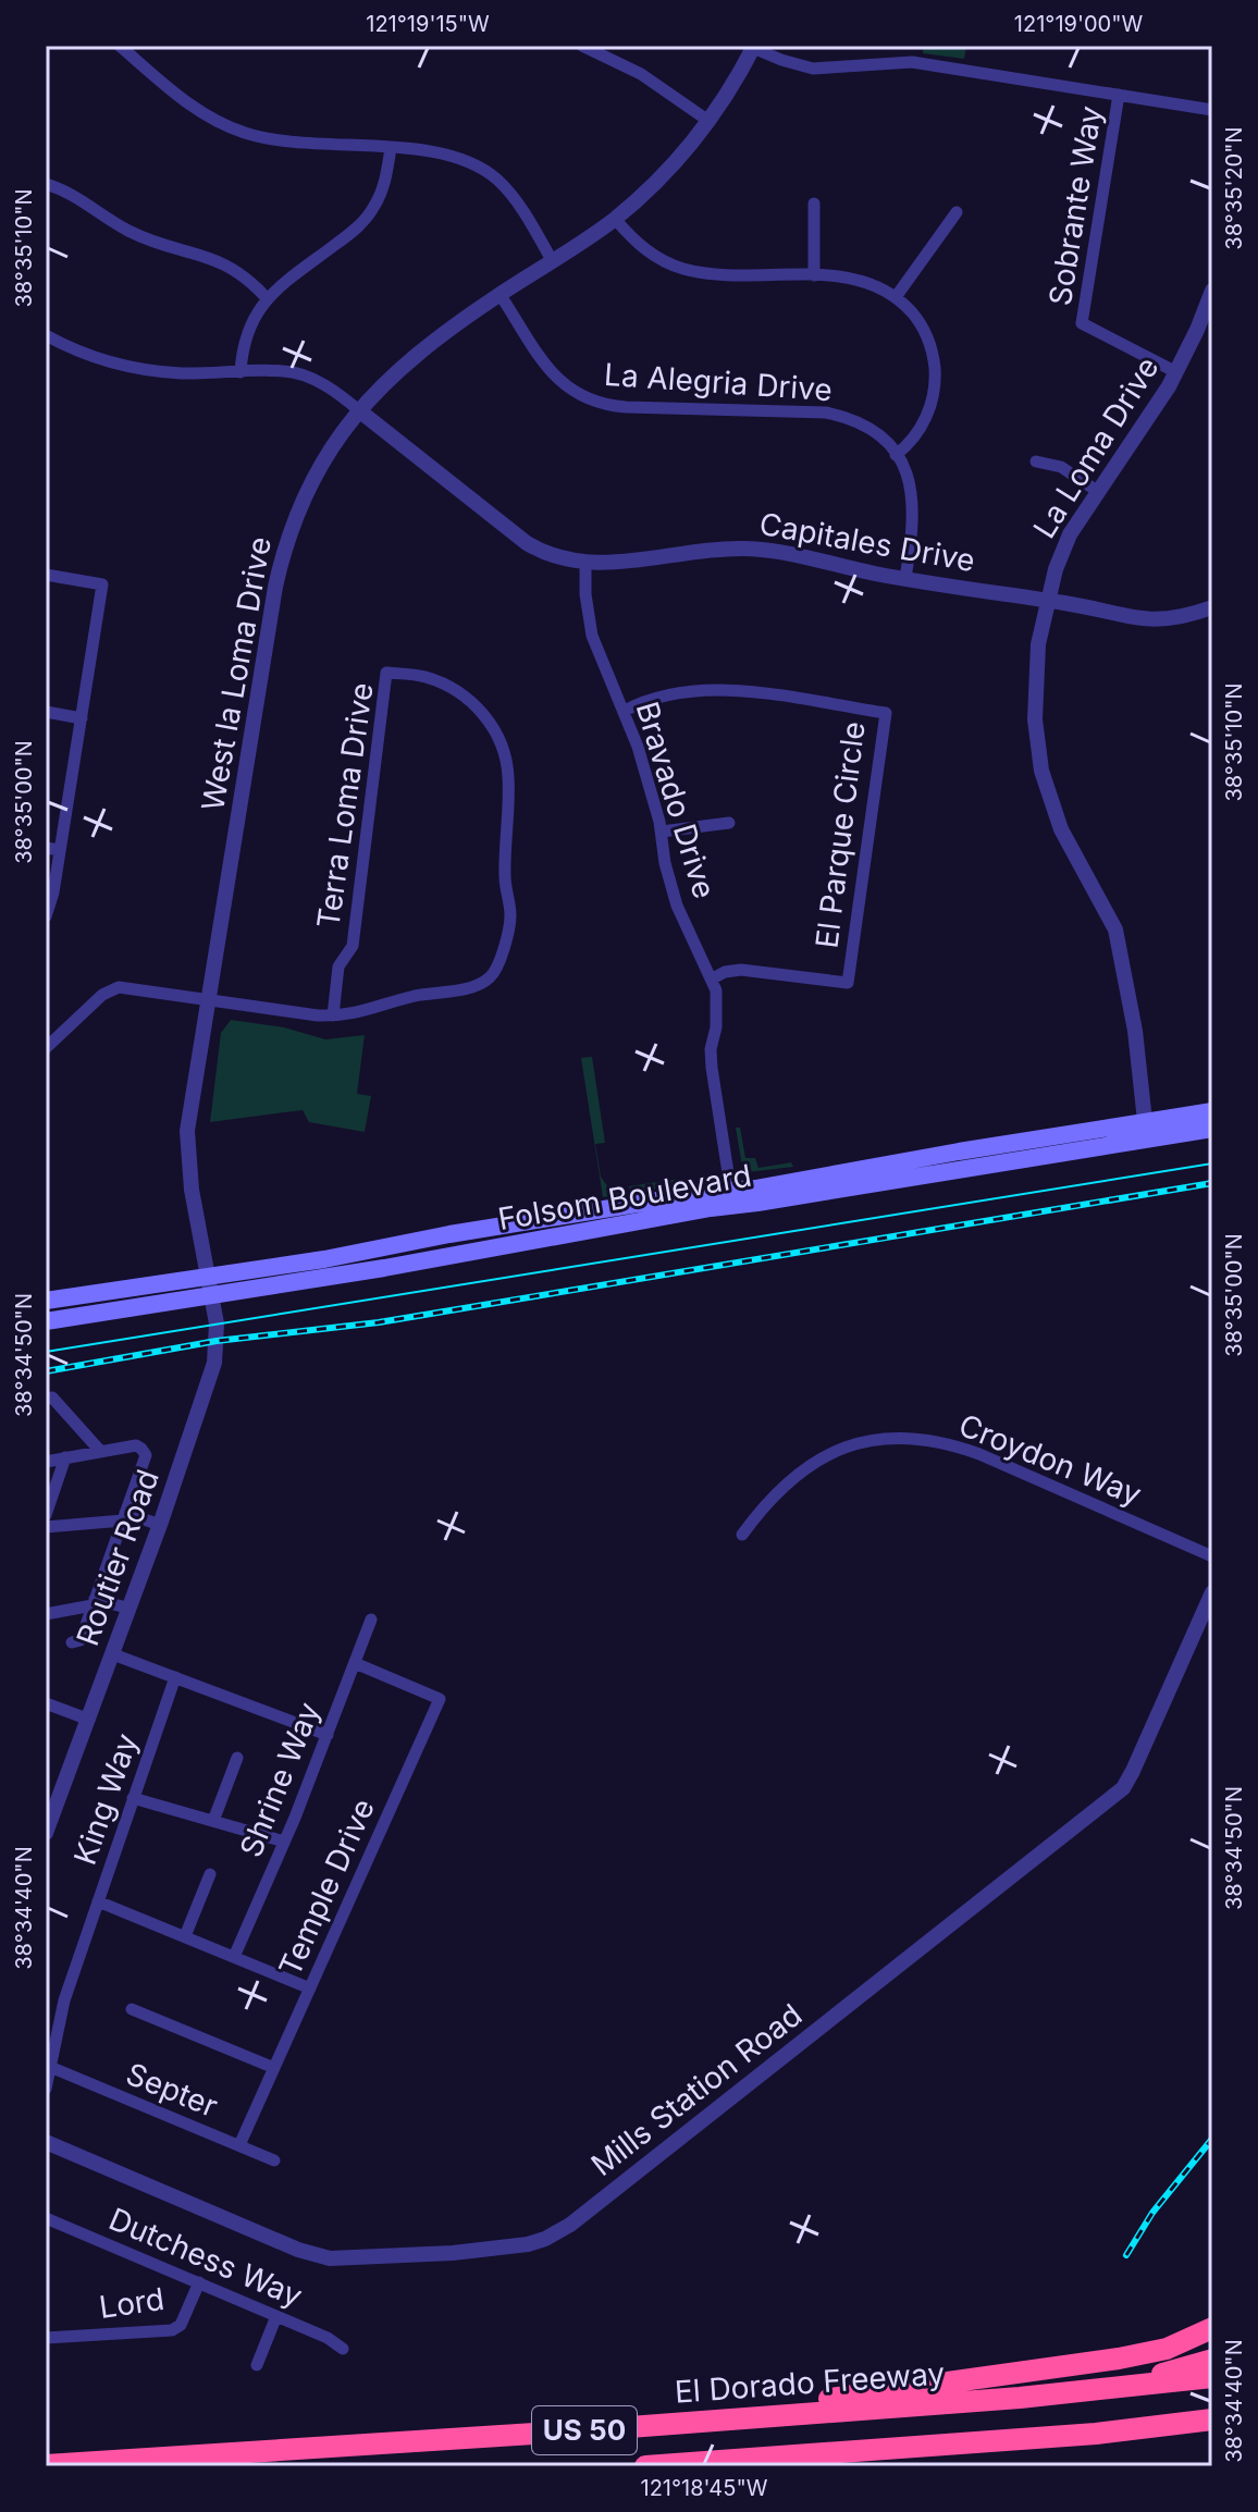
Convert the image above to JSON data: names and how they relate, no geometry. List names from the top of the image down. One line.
{"streets":{"highway":["El Dorado Freeway","US 50"],"main road":["Folsom Boulevard"],"street":["Sobrante Way","La Alegria Drive","La Loma Drive","Capitales Drive","West la Loma Drive","Bravado Drive","Terra Loma Drive","El Parque Circle","Croydon Way","Routier Road","Shrine Way","King Way","Temple Drive","Septer","Mills Station Road","Dutchess Way","Lord"]},"crossings":[["Sobrante Way","La Loma Drive"],["La Alegria Drive","Capitales Drive"],["La Alegria Drive","West la Loma Drive"],["La Loma Drive","Capitales Drive"],["La Loma Drive","Folsom Boulevard"],["Capitales Drive","West la Loma Drive"],["Capitales Drive","Bravado Drive"],["West la Loma Drive","Terra Loma Drive"],["West la Loma Drive","Folsom Boulevard"],["West la Loma Drive","Routier Road"],["Bravado Drive","El Parque Circle"],["Bravado Drive","Folsom Boulevard"],["Folsom Boulevard","Routier Road"],["Shrine Way","Temple Drive"],["King Way","Septer"],["Temple Drive","Septer"],["Dutchess Way","Lord"]],"coordinates":["121°19'15\"W","121°19'00\"W","38°35'20\"N","38°35'10\"N","38°35'00\"N","38°34'50\"N","38°34'40\"N","121°18'45\"W"]}
